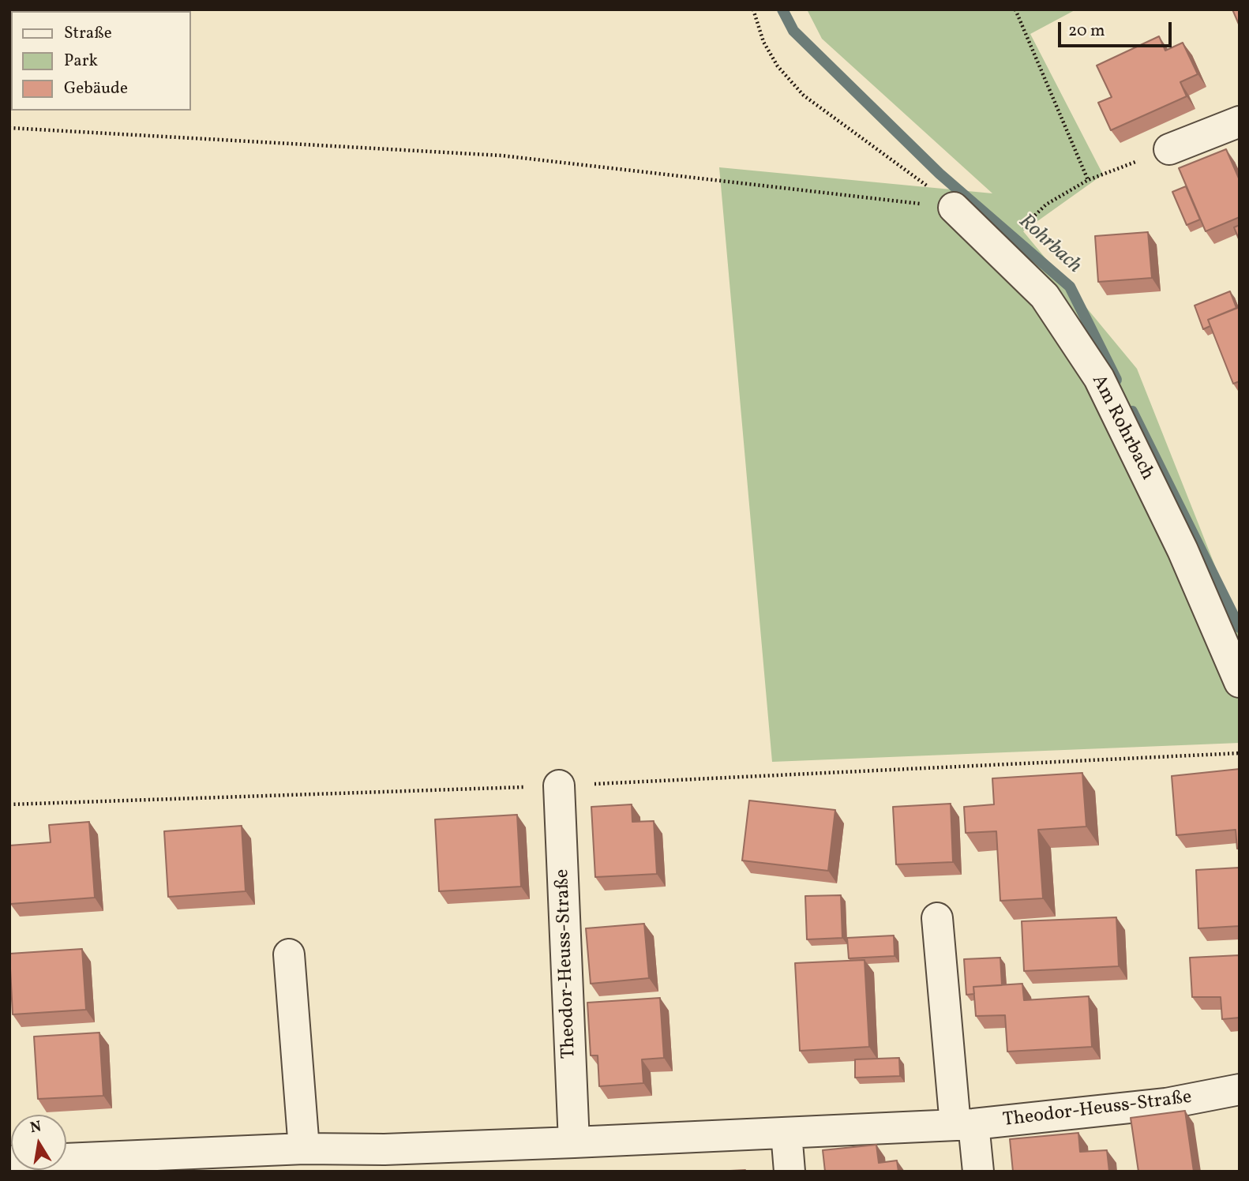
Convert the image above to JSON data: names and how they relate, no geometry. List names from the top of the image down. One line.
{"streets":{"street":["Am Rohrbach","Theodor-Heuss-Straße"]},"water":["Rohrbach"],"legend":["Straße","Park","Gebäude"],"scale_bar":"20 m","north":"top"}
